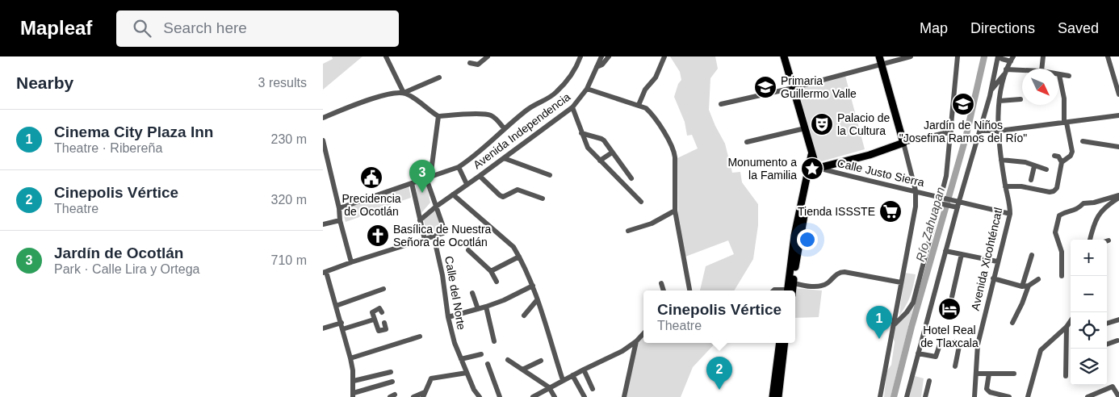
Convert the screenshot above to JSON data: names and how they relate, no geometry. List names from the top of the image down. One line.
{"streets":{"street":["Avenida Independencia","Calle Justo Sierra","Avenida Xicohténcatl","Calle del Norte"]},"crossings":[["Calle Justo Sierra","Avenida Xicohténcatl"]],"water":["Río Zahuapan"],"places":{"school or university":["Primaria Guillermo Valle","Jardín de Niños \"Josefina Ramos del Río\""],"theatre":["Palacio de la Cultura"],"place":["Monumento a la Familia"],"public building":["Precidencia de Ocotlán"],"supermarket":["Tienda ISSSTE"],"church":["Basílica de Nuestra Señora de Ocotlán"],"hotel":["Hotel Real de Tlaxcala"]},"north":"bottom right","page":{"header":"Mapleaf","search":"Search here","nav":["Map","Directions","Saved"],"heading":["Nearby","3 results"],"list":[{"mark":"1","name":"Cinema City Plaza Inn","note":"Theatre · Ribereña","value":"230 m"},{"mark":"2","name":"Cinepolis Vértice","note":"Theatre","value":"320 m"},{"mark":"3","name":"Jardín de Ocotlán","note":"Park · Calle Lira y Ortega","value":"710 m"}],"pins":["3","1","2"],"map_buttons":["+","−"],"popup":["Cinepolis Vértice","Theatre"]}}
